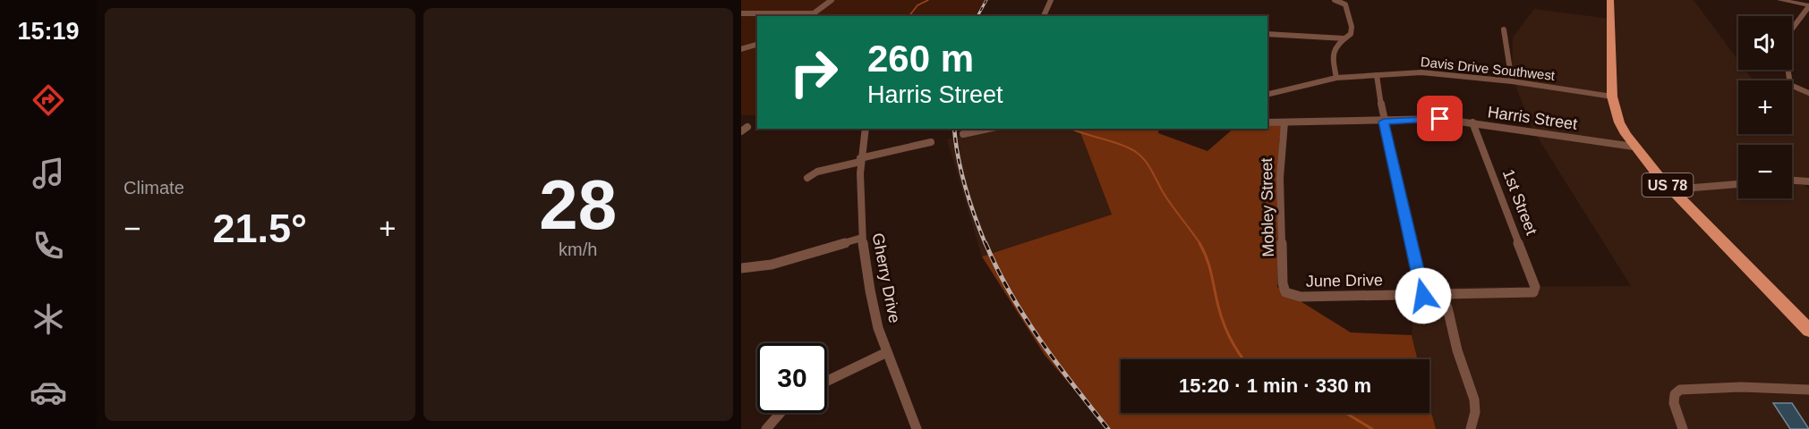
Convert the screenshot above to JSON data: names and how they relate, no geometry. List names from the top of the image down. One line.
{"streets":{"main road":["US 78"],"street":["Davis Drive Southwest","Harris Street","1st Street","Mobley Street","Gherry Drive","June Drive"]},"crossings":[["Davis Drive Southwest","US 78"],["Harris Street","US 78"],["Harris Street","1st Street"],["Harris Street","Mobley Street"],["1st Street","June Drive"],["Mobley Street","June Drive"]],"page":{"tabs":"15:19","tile":["Climate",["28","km/h"]],"map_buttons":["+","−"],"turn":["260 m","Harris Street"],"heat":["−","21.5°","+"],"limit":"30","trip":"15:20 · 1 min · 330 m"}}
